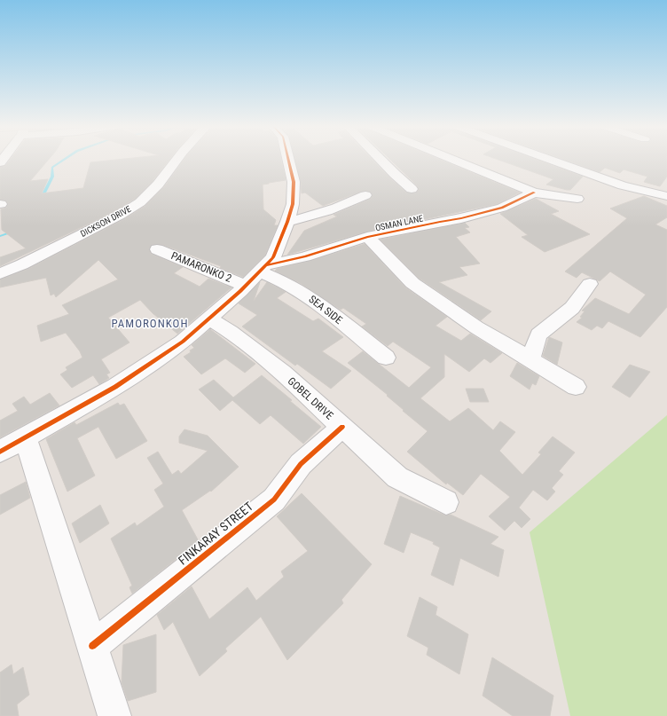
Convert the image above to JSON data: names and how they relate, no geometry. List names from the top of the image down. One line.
{"streets":{"street":["DICKSON DRIVE","OSMAN LANE","PAMARONKO 2","SEA SIDE","GOBEL DRIVE","FINKARAY STREET"]},"crossings":[["OSMAN LANE","SEA SIDE"],["GOBEL DRIVE","FINKARAY STREET"]],"districts":["PAMORONKOH"]}
